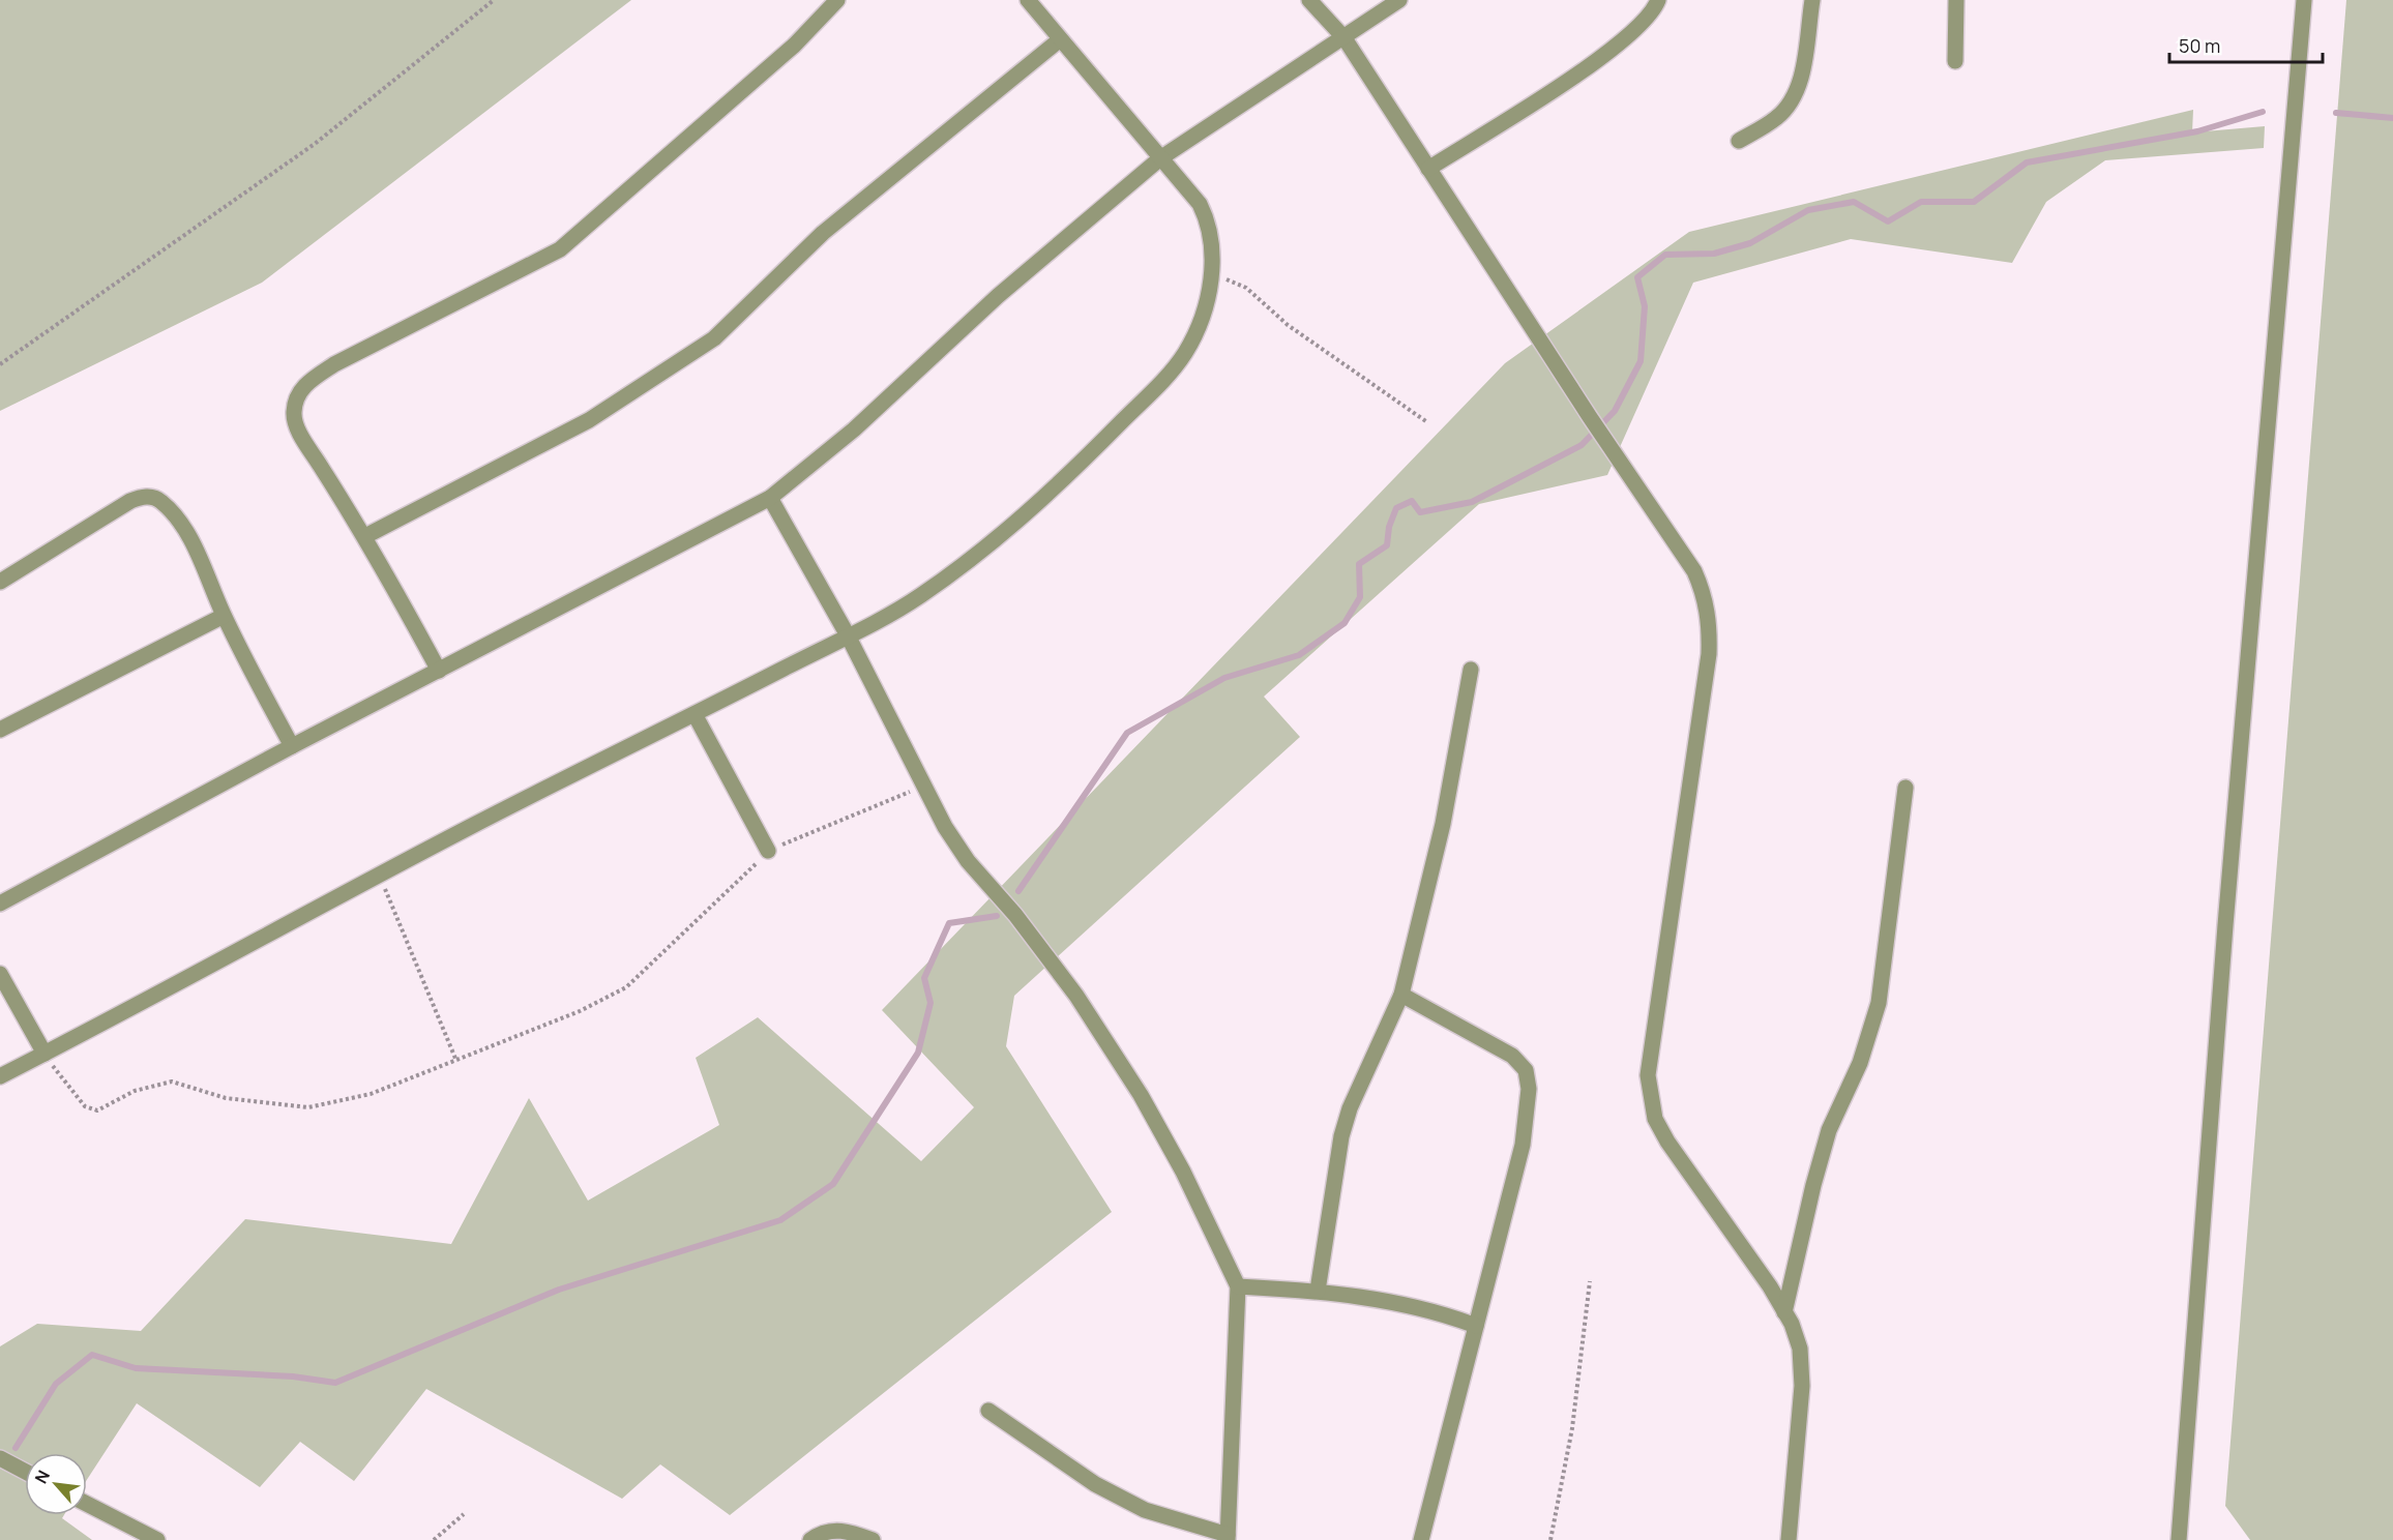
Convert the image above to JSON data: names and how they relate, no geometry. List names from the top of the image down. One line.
{"scale_bar":"50 m","north":"top left"}
